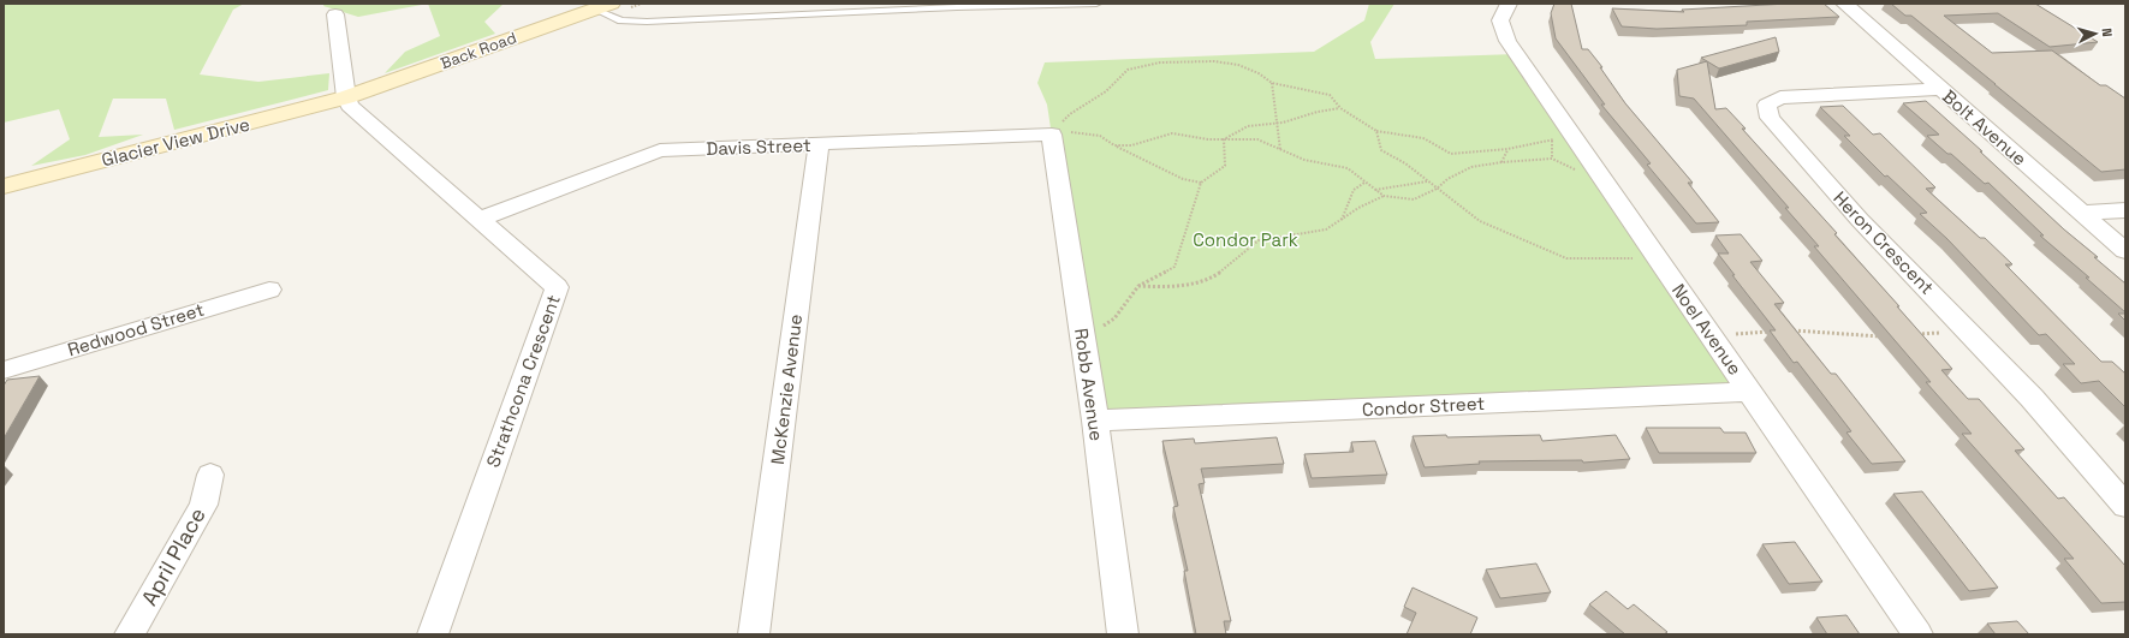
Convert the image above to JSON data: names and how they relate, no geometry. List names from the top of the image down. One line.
{"streets":{"street":["Back Road","Bolt Avenue","Glacier View Drive","Davis Street","Heron Crescent","Redwood Street","Noel Avenue","Strathcona Crescent","Robb Avenue","McKenzie Avenue","Condor Street","April Place"]},"crossings":[["Back Road","Glacier View Drive"],["Back Road","Strathcona Crescent"],["Bolt Avenue","Heron Crescent"],["Glacier View Drive","Strathcona Crescent"],["Davis Street","Strathcona Crescent"],["Davis Street","Robb Avenue"],["Davis Street","McKenzie Avenue"],["Noel Avenue","Condor Street"],["Robb Avenue","Condor Street"]],"parks":["Condor Park"],"north":"right"}
